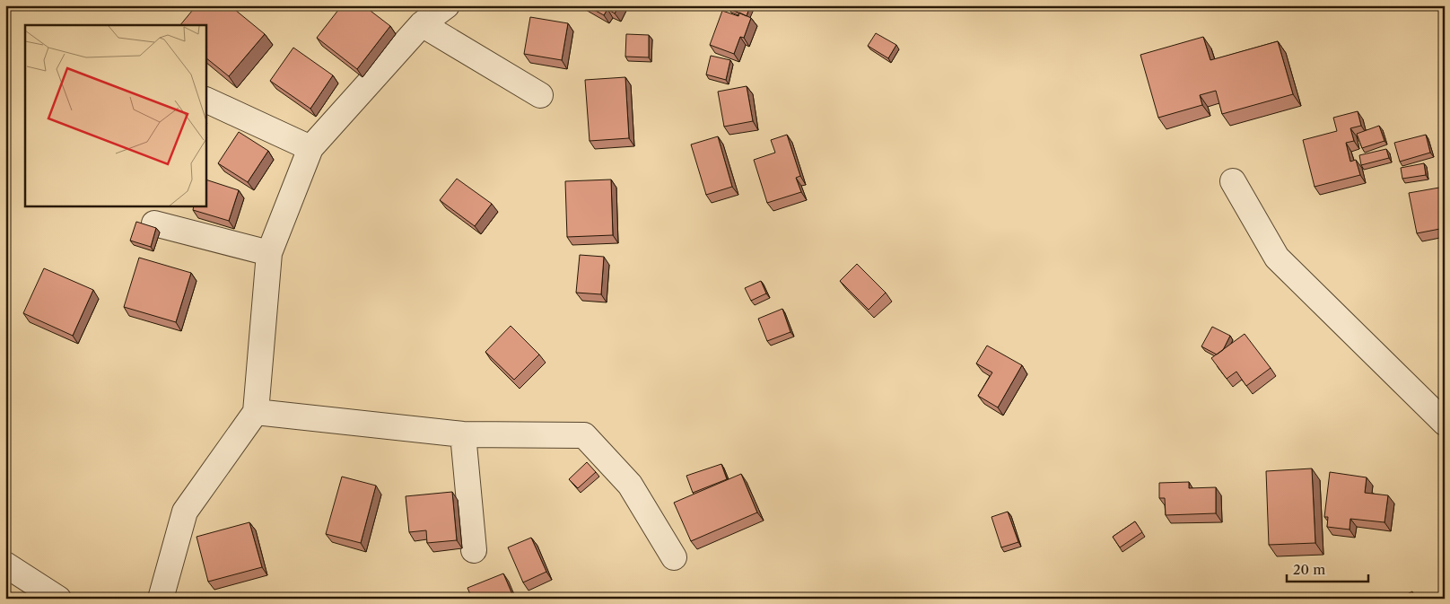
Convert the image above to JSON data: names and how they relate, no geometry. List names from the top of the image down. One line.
{"scale_bar":"20 m"}
